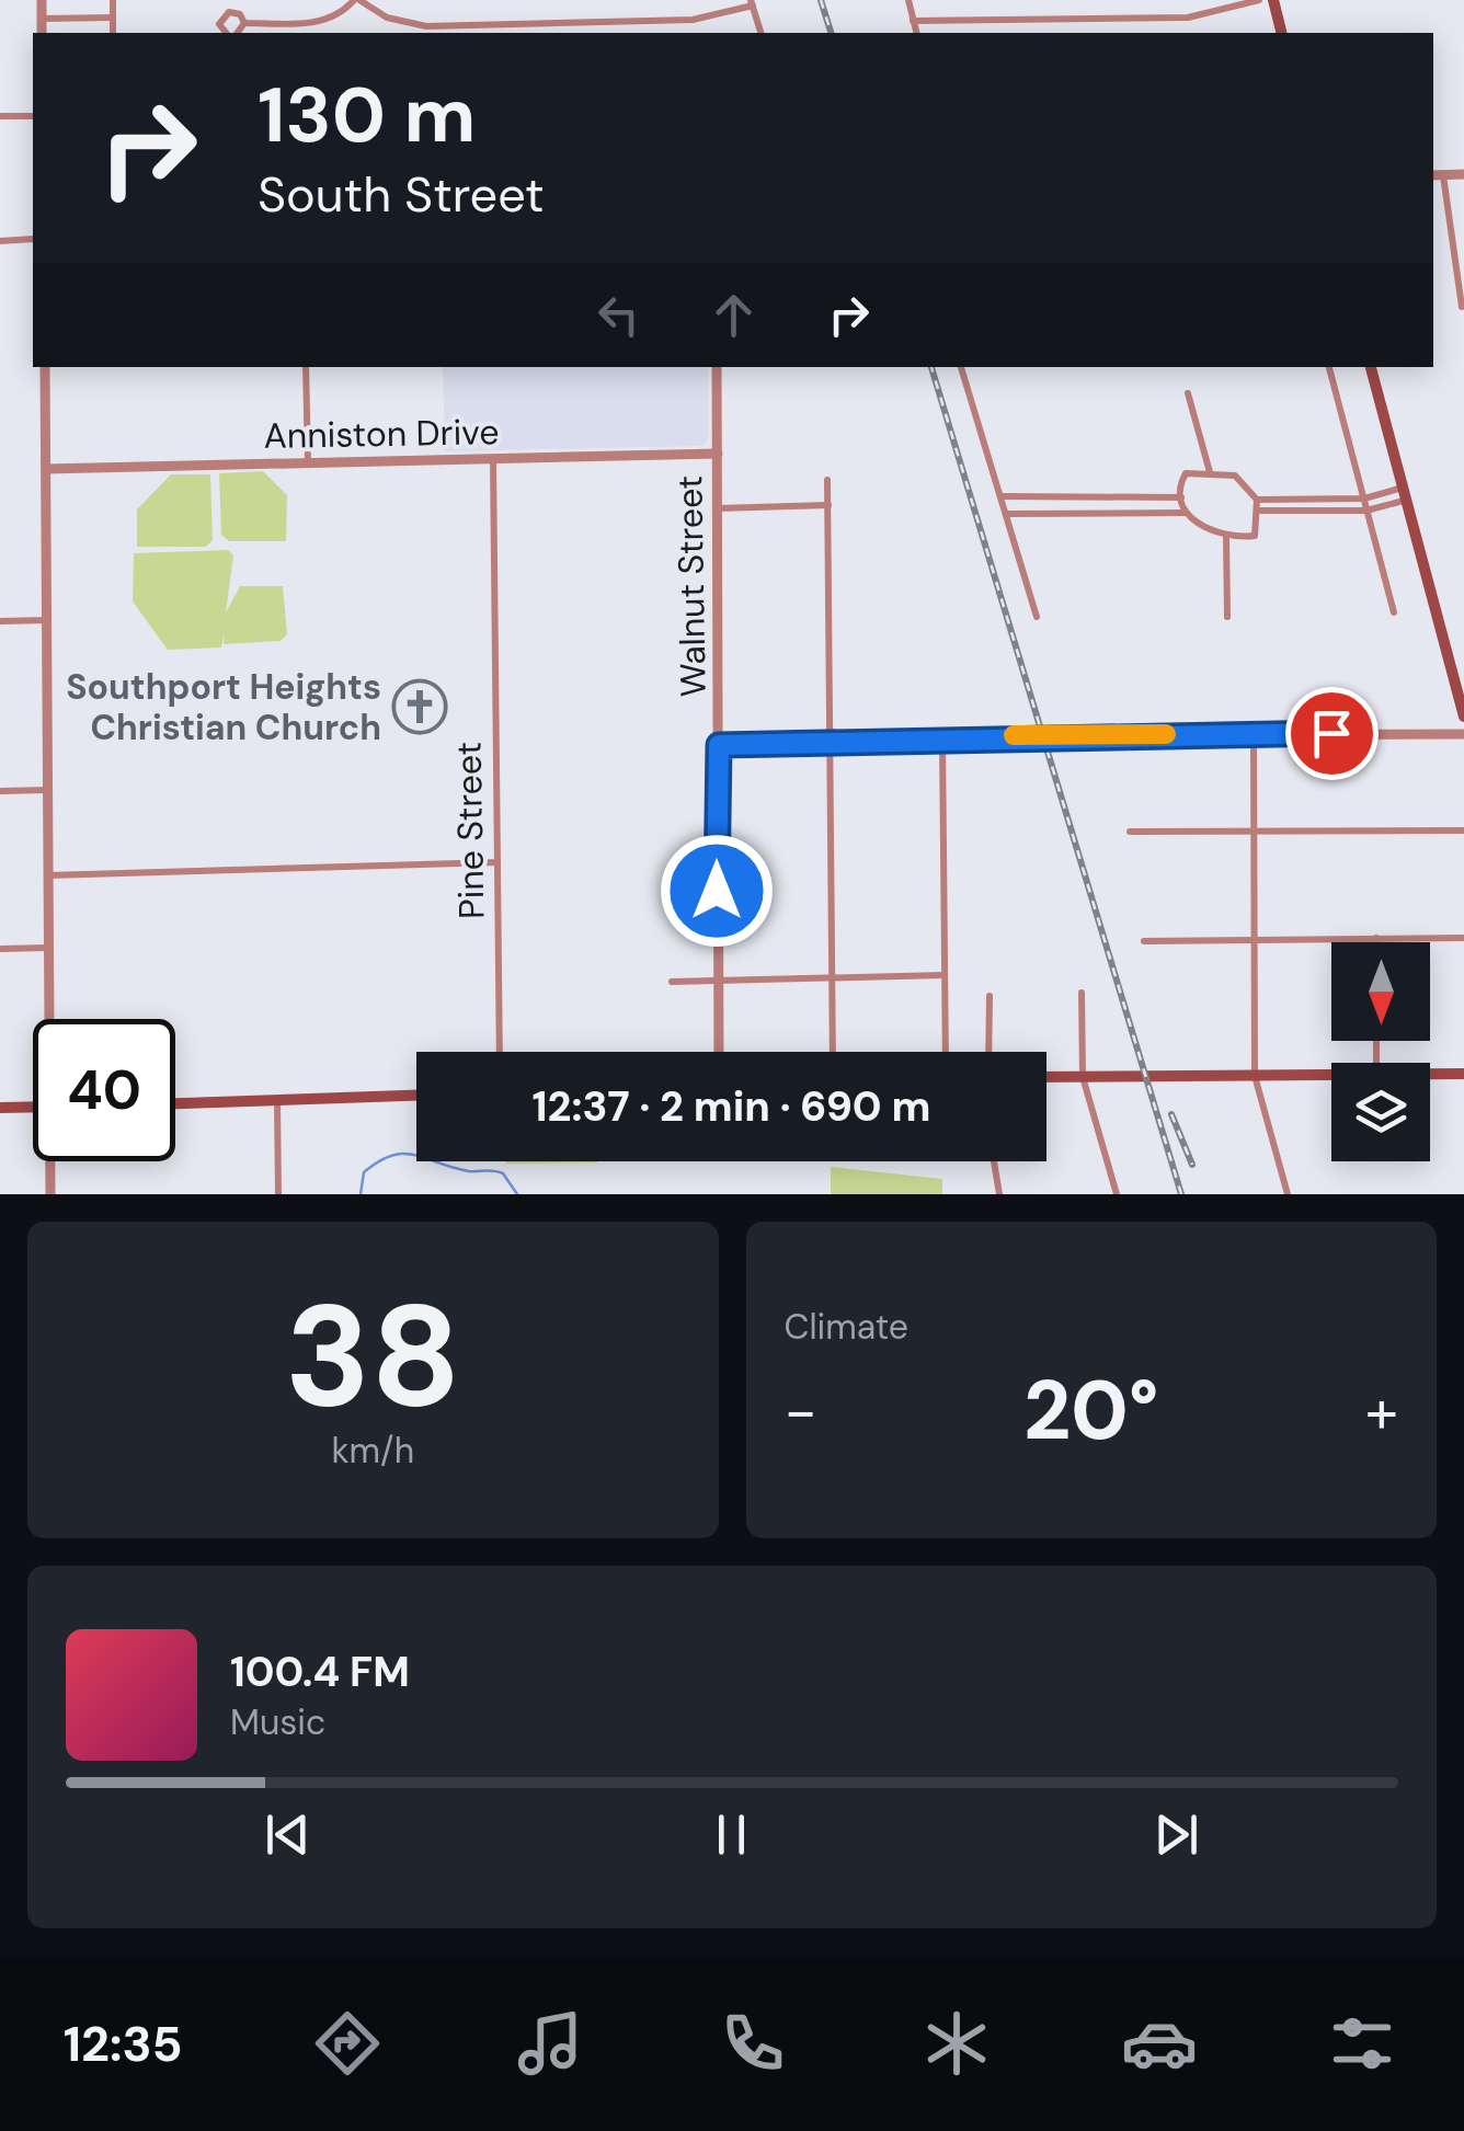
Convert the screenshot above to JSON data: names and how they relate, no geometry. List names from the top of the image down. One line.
{"streets":{"street":["Anniston Drive","Walnut Street","Pine Street"]},"crossings":[["Anniston Drive","Walnut Street"],["Anniston Drive","Pine Street"]],"places":{"church":["Southport Heights Christian Church"]},"north":"bottom","page":{"turn":["130 m","South Street"],"limit":"40","trip":"12:37 · 2 min · 690 m","tile":[["38","km/h"],"Climate"],"heat":["−","20°","+"],"song":["100.4 FM","Music"],"tabs":"12:35"}}
